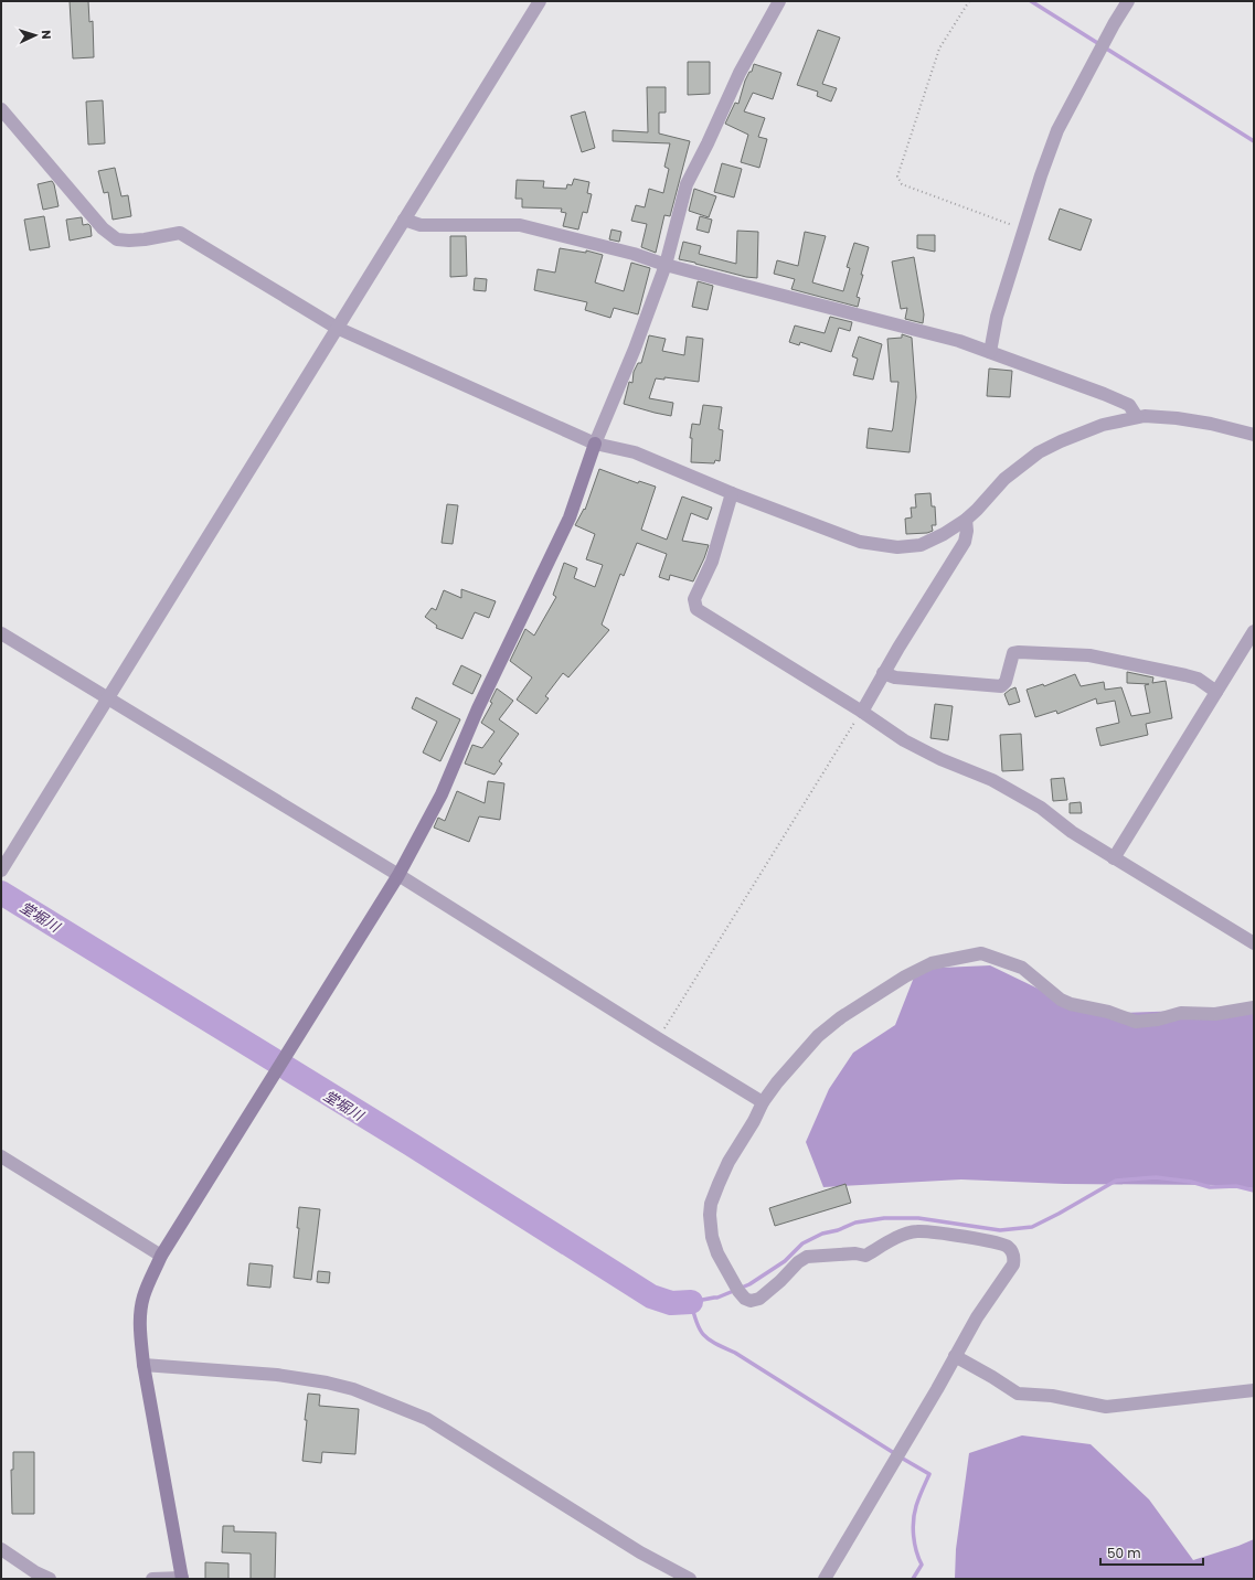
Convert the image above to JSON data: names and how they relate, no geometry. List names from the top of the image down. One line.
{"water":["堂堀川"],"scale_bar":"50 m","north":"right"}
